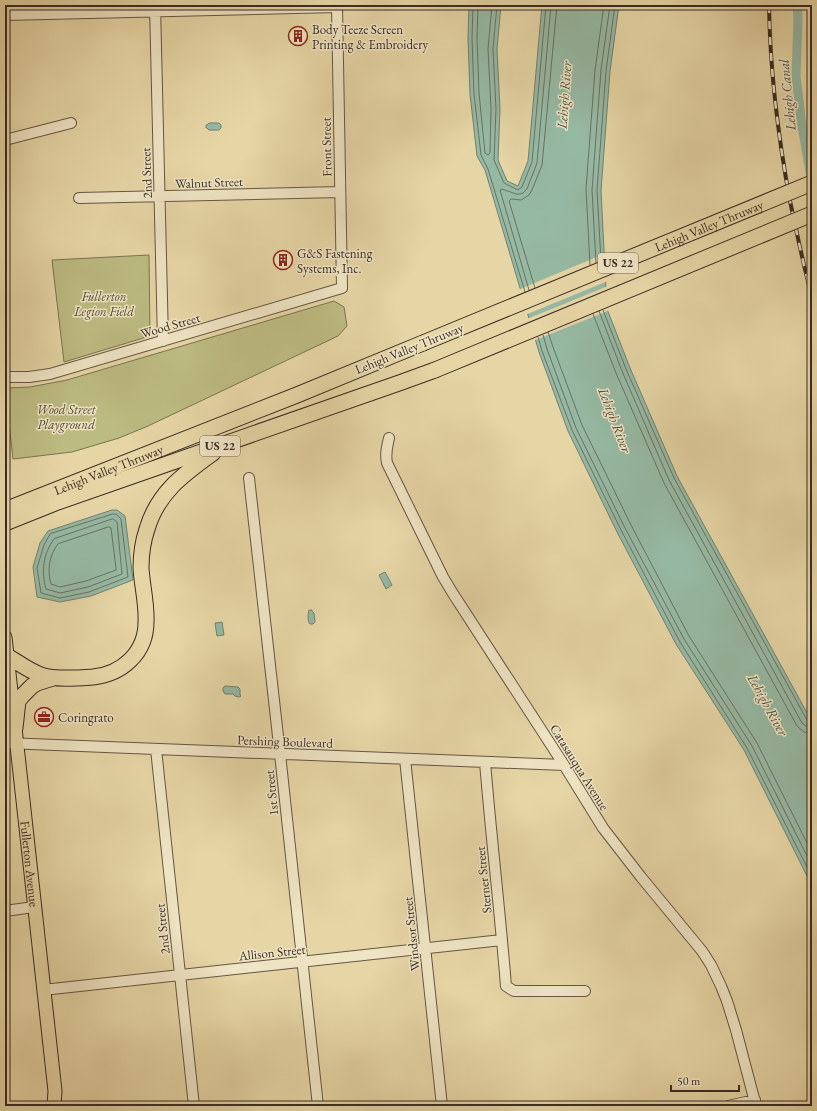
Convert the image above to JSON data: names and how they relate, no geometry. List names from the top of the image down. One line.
{"streets":{"highway":["Lehigh Valley Thruway","US 22"],"main road":["Fullerton Avenue"],"street":["Front Street","2nd Street","Walnut Street","Wood Street","Pershing Boulevard","Catasauqua Avenue","1st Street","Sterner Street","Windsor Street","Allison Street"]},"crossings":[["Front Street","Walnut Street"],["Front Street","Wood Street"],["2nd Street","Walnut Street"],["2nd Street","Wood Street"],["2nd Street","Pershing Boulevard"],["2nd Street","Allison Street"],["Pershing Boulevard","Catasauqua Avenue"],["Pershing Boulevard","1st Street"],["Pershing Boulevard","Fullerton Avenue"],["Pershing Boulevard","Sterner Street"],["Pershing Boulevard","Windsor Street"],["1st Street","Allison Street"],["Fullerton Avenue","Allison Street"],["Sterner Street","Allison Street"],["Windsor Street","Allison Street"]],"water":["Lehigh River","Lehigh Canal"],"parks":["Fullerton Legion Field","Wood Street Playground"],"places":{"building":["Body Teeze Screen Printing & Embroidery","G&S Fastening Systems, Inc."],"office":["Coringrato"]},"scale_bar":"50 m"}
